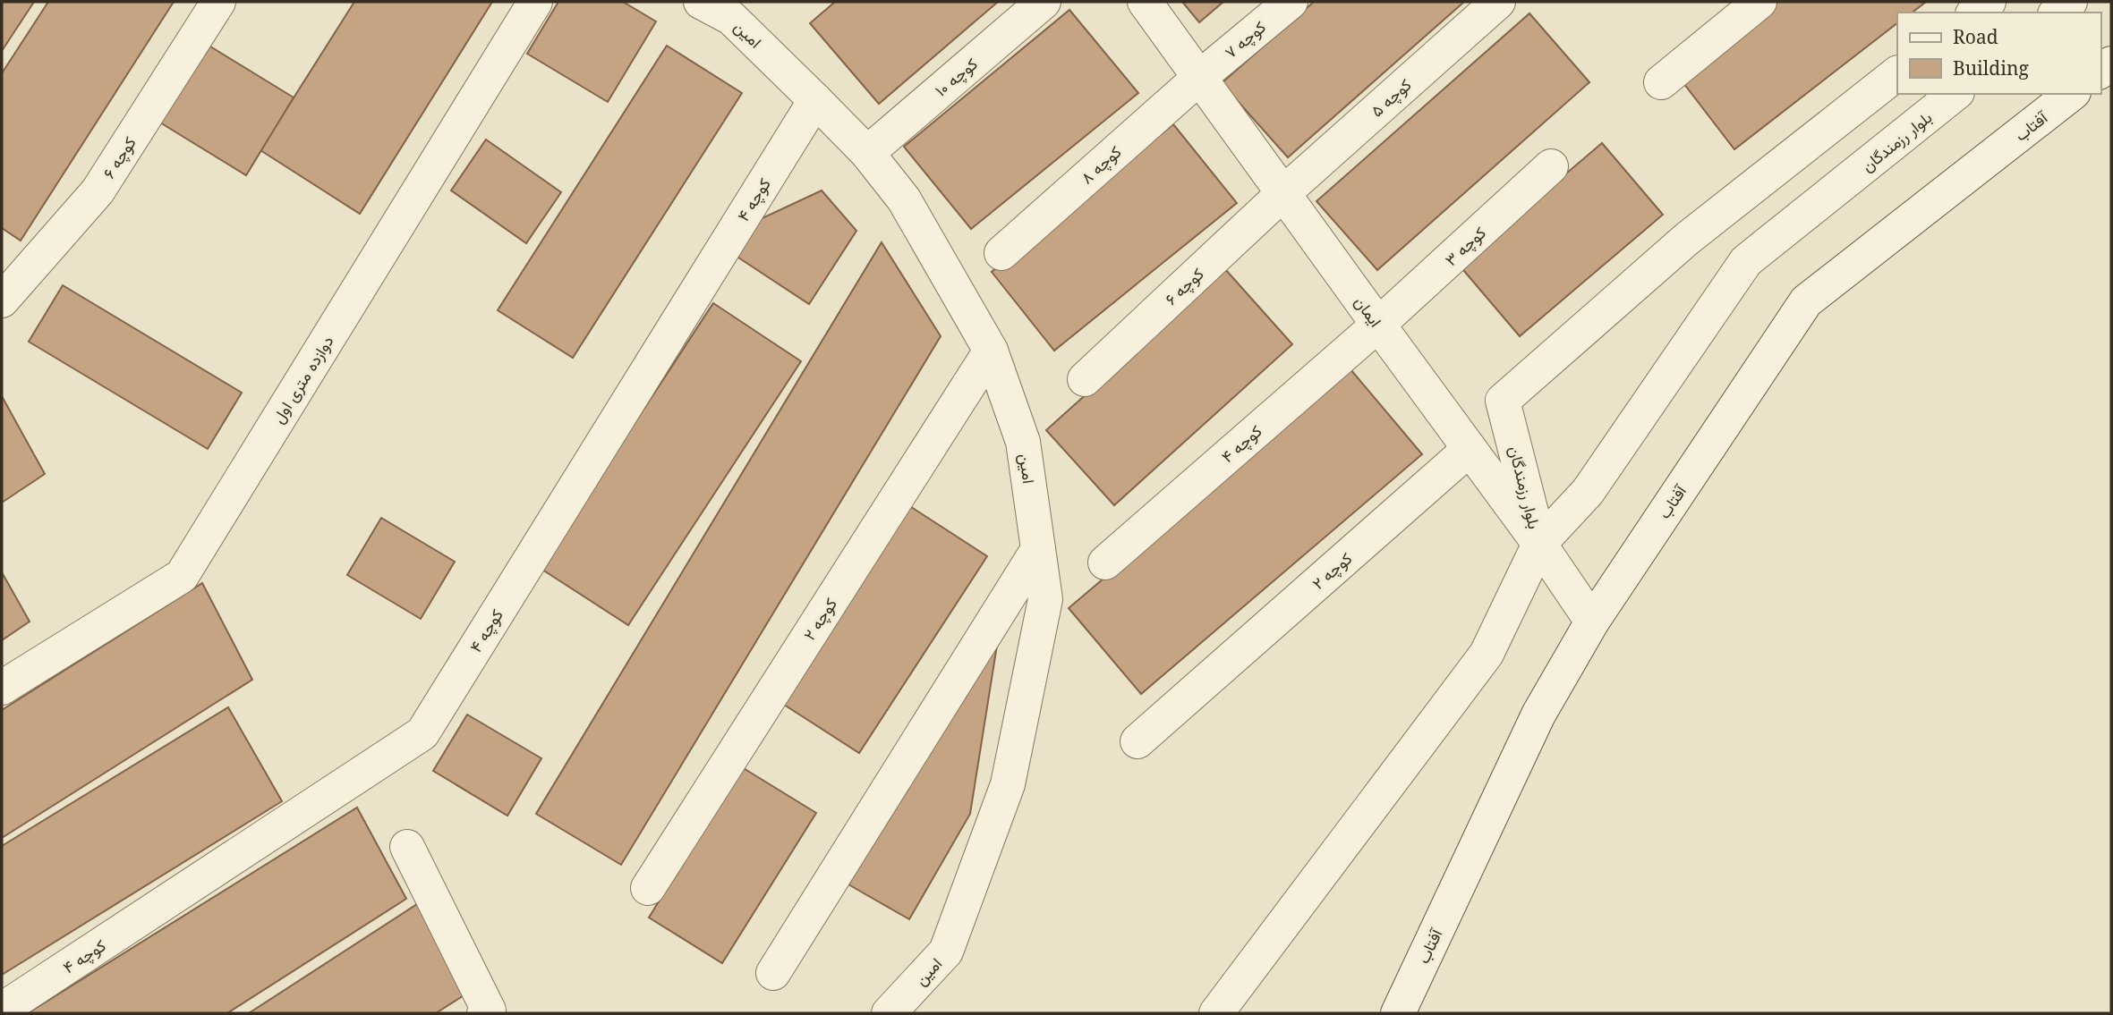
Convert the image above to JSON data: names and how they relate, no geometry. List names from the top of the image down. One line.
{"streets":{"street":["امین","کوچه ۷","کوچه ۱۰","کوچه ۵","آفتاب","بلوار رزمندگان","کوچه ۶","کوچه ۸","کوچه ۴","کوچه ۳","ایمان","دوازده متری اول","کوچه ۲"]},"crossings":[["امین","کوچه ۱۰"],["امین","کوچه ۴"],["امین","کوچه ۲"],["کوچه ۷","کوچه ۸"],["کوچه ۷","ایمان"],["کوچه ۵","کوچه ۶"],["کوچه ۵","ایمان"],["آفتاب","ایمان"],["بلوار رزمندگان","ایمان"],["کوچه ۶","ایمان"],["کوچه ۸","ایمان"],["کوچه ۴","کوچه ۳"],["کوچه ۴","ایمان"],["کوچه ۳","ایمان"],["ایمان","کوچه ۲"]],"legend":["Road","Building"]}
